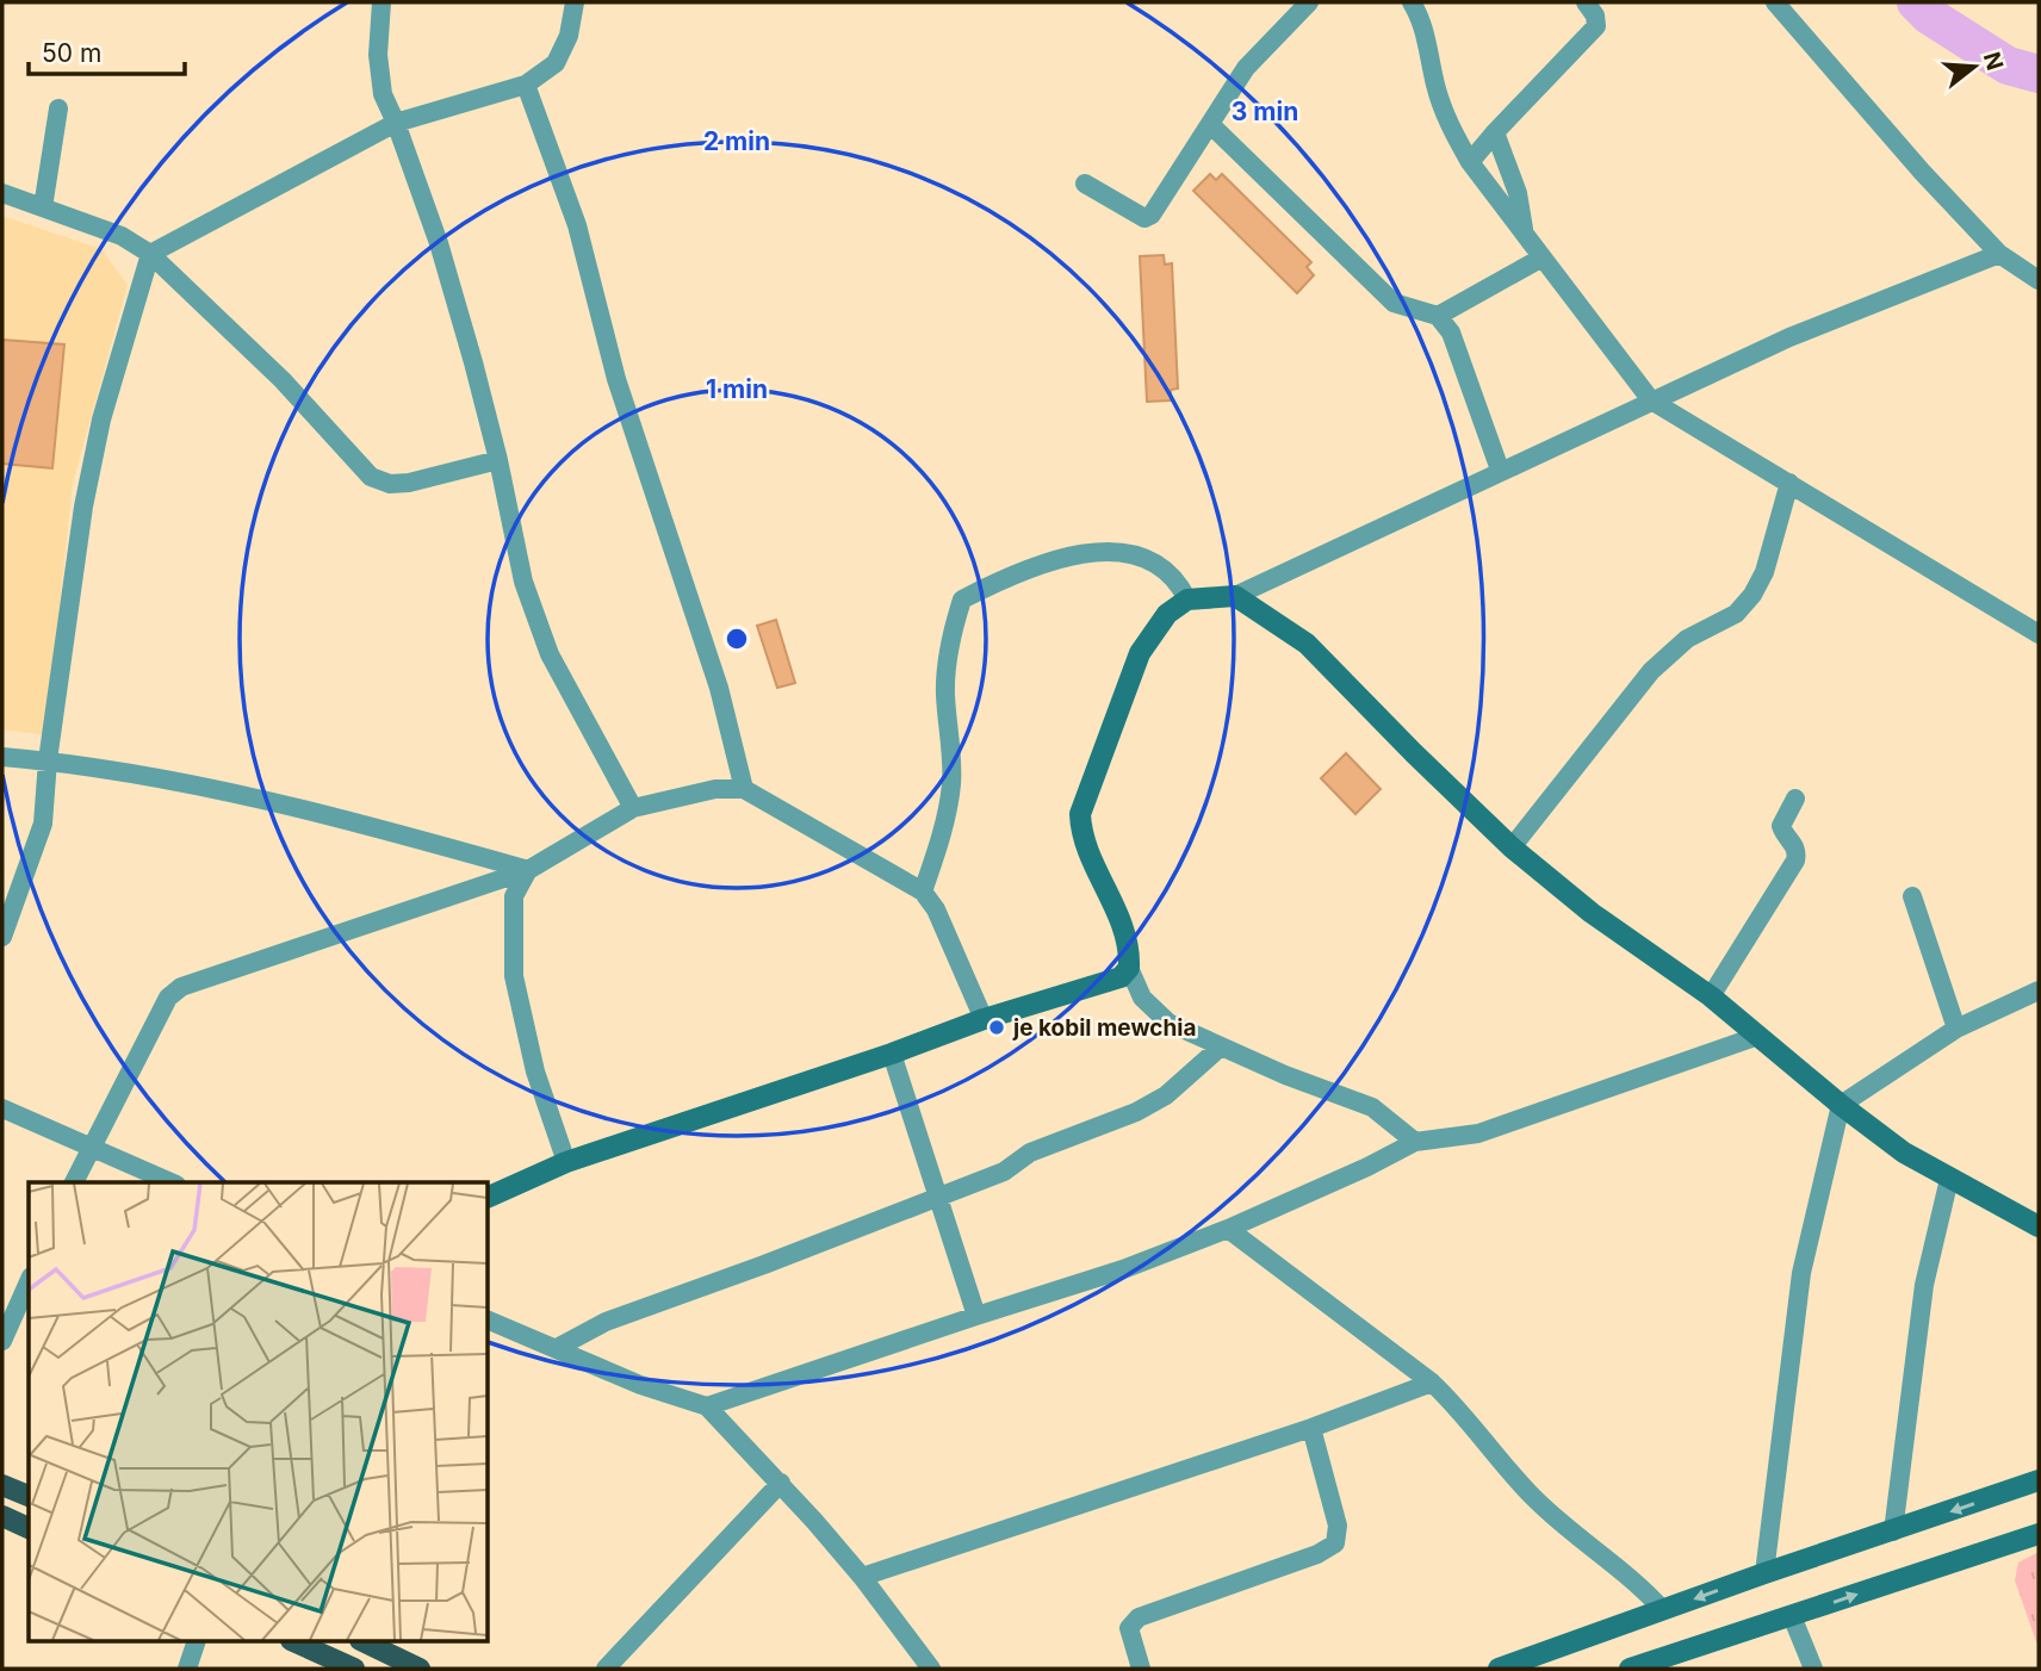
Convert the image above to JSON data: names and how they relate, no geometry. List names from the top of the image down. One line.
{"places":["je kobil mewchia"],"scale_bar":"50 m","north":"right","rings":["3 min","2 min","1 min"]}
